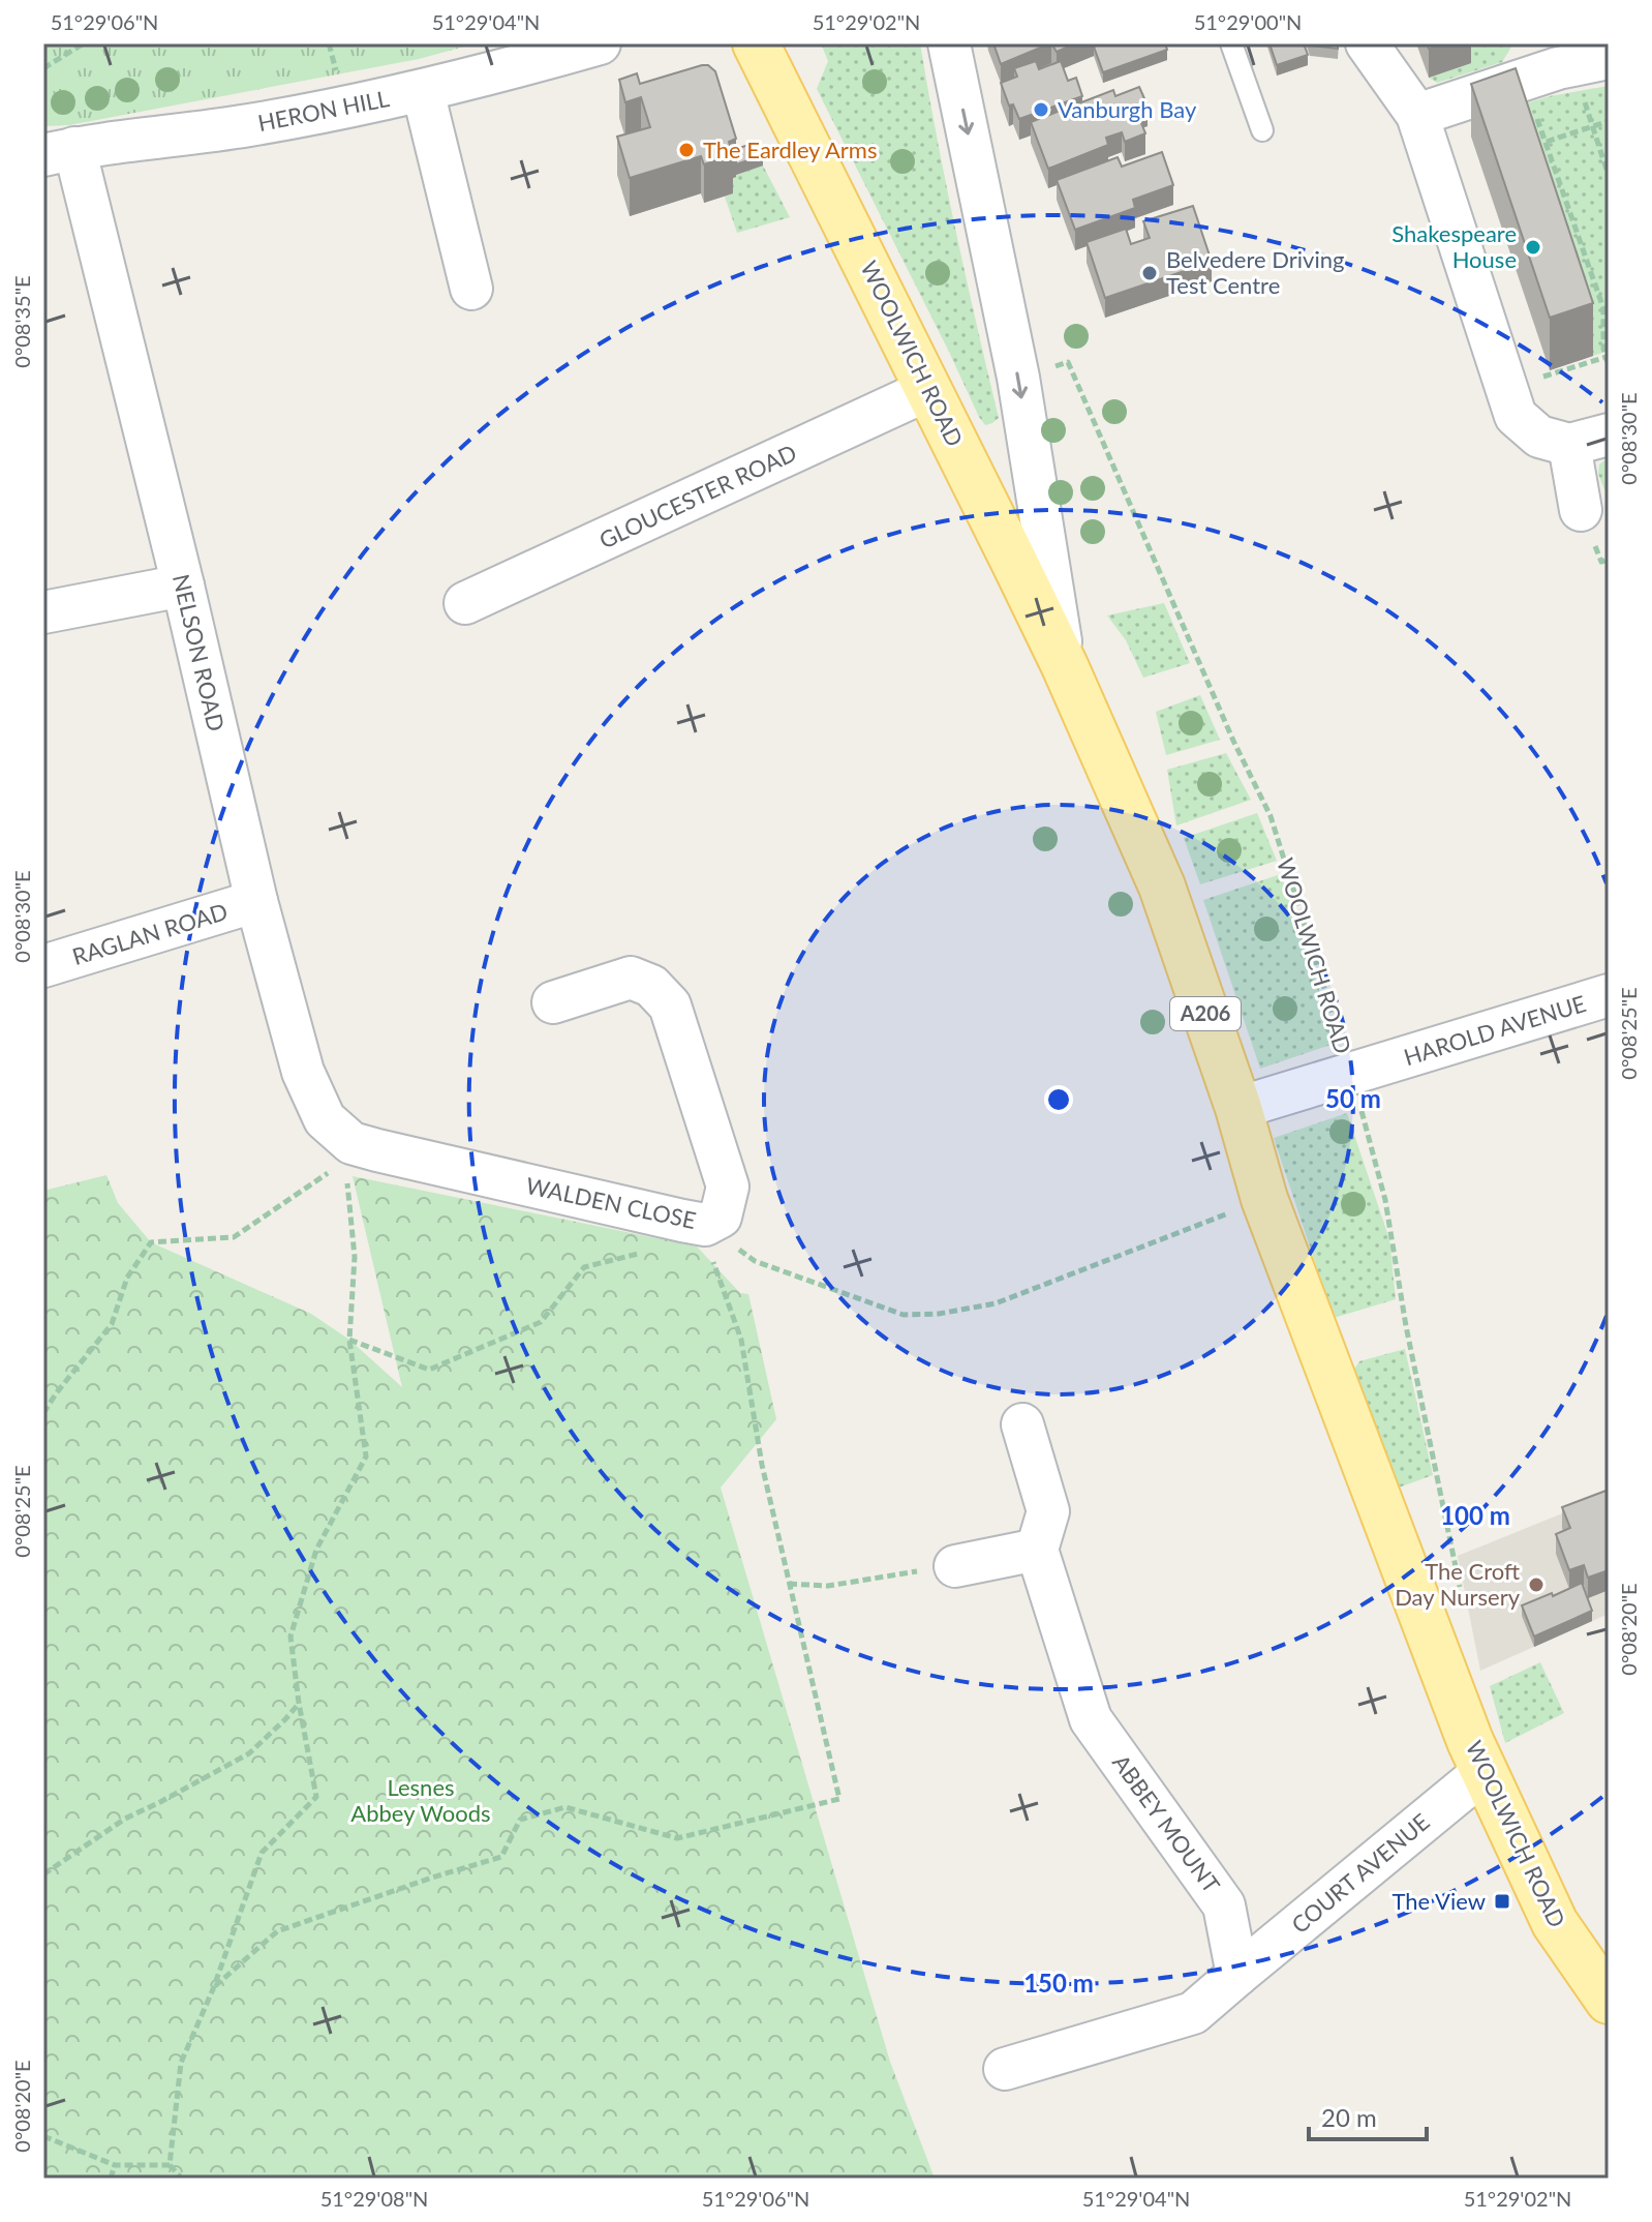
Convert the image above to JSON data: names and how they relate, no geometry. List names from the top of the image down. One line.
{"streets":{"main road":["WOOLWICH ROAD","A206"],"street":["HERON HILL","GLOUCESTER ROAD","NELSON ROAD","RAGLAN ROAD","HAROLD AVENUE","WALDEN CLOSE","ABBEY MOUNT","COURT AVENUE"]},"crossings":[["HERON HILL","NELSON ROAD"],["WOOLWICH ROAD","GLOUCESTER ROAD"],["WOOLWICH ROAD","HAROLD AVENUE"],["WOOLWICH ROAD","COURT AVENUE"],["NELSON ROAD","RAGLAN ROAD"],["NELSON ROAD","WALDEN CLOSE"],["ABBEY MOUNT","COURT AVENUE"]],"parks":["Lesnes Abbey Woods"],"places":{"other":["Vanburgh Bay","The Eardley Arms","Shakespeare House","Belvedere Driving Test Centre","The Croft Day Nursery"],"transit":["The View"]},"scale_bar":"20 m","coordinates":["51°29'06\"N","51°29'04\"N","51°29'02\"N","51°29'00\"N","0°08'35\"E","0°08'30\"E","0°08'25\"E","0°08'20\"E","51°29'08\"N"],"rings":["50 m","100 m","150 m"]}
